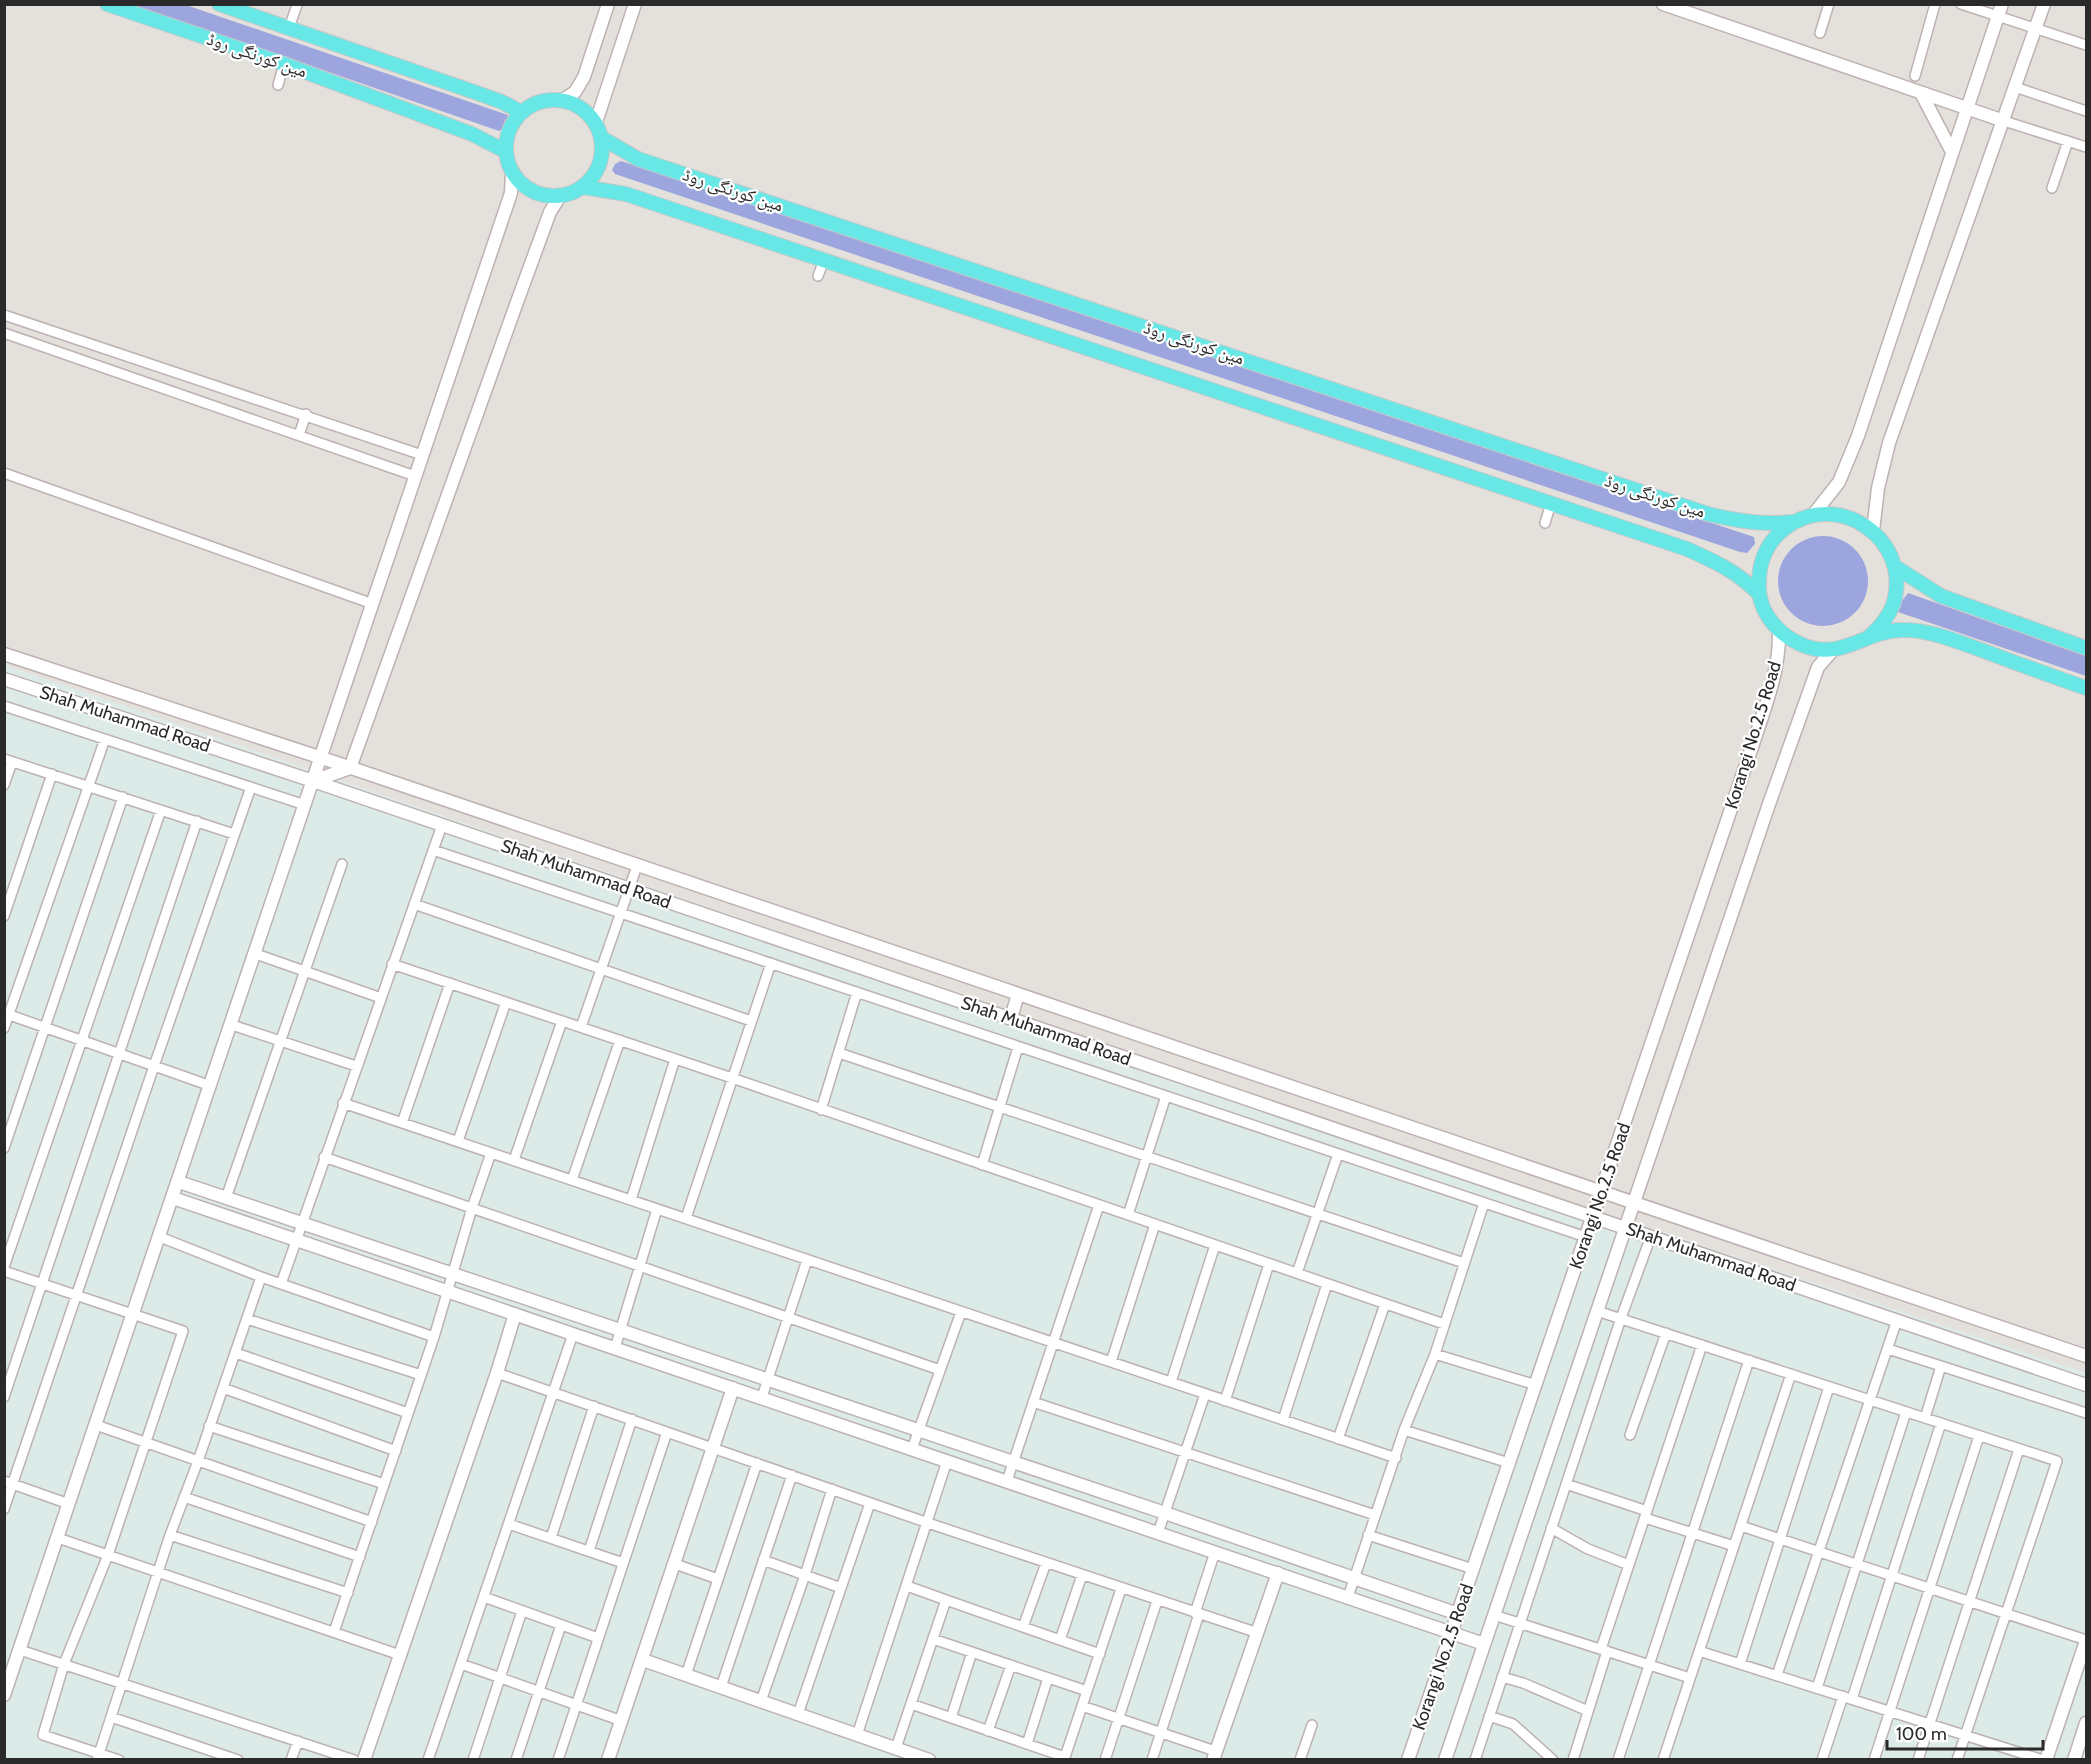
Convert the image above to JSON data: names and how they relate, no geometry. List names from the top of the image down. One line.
{"streets":{"main road":["مین کورنگی روڈ"],"street":["Shah Muhammad Road","Korangi No.2.5 Road"]},"crossings":[["مین کورنگی روڈ","Korangi No.2.5 Road"],["Shah Muhammad Road","Korangi No.2.5 Road"]],"scale_bar":"100 m"}
